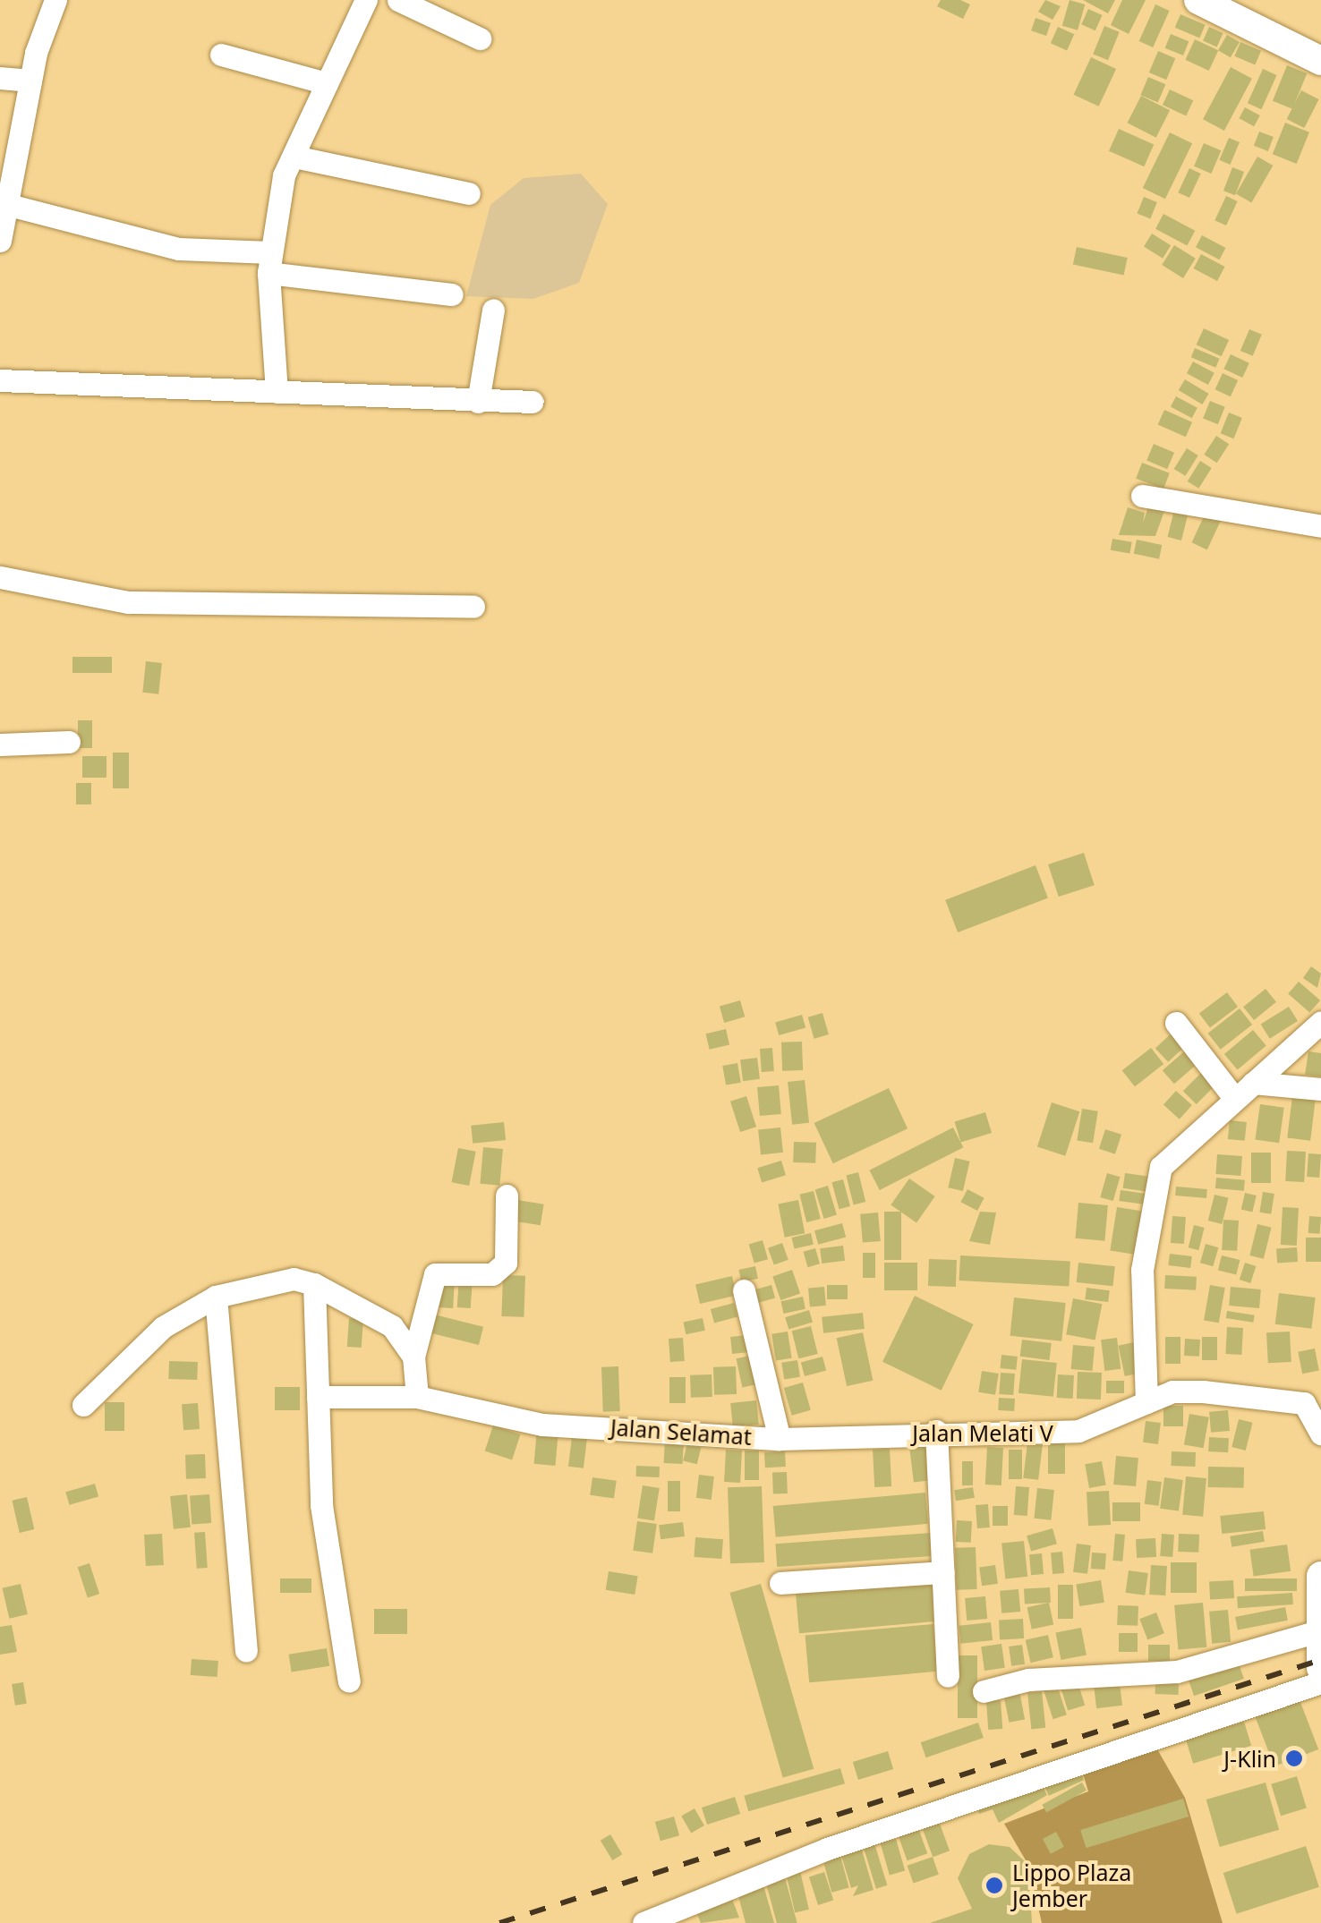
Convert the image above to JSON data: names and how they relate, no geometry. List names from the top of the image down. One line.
{"streets":{"street":["Jalan Selamat","Jalan Melati V"]},"crossings":[["Jalan Selamat","Jalan Melati V"]],"places":["J-Klin","Lippo Plaza Jember"]}
